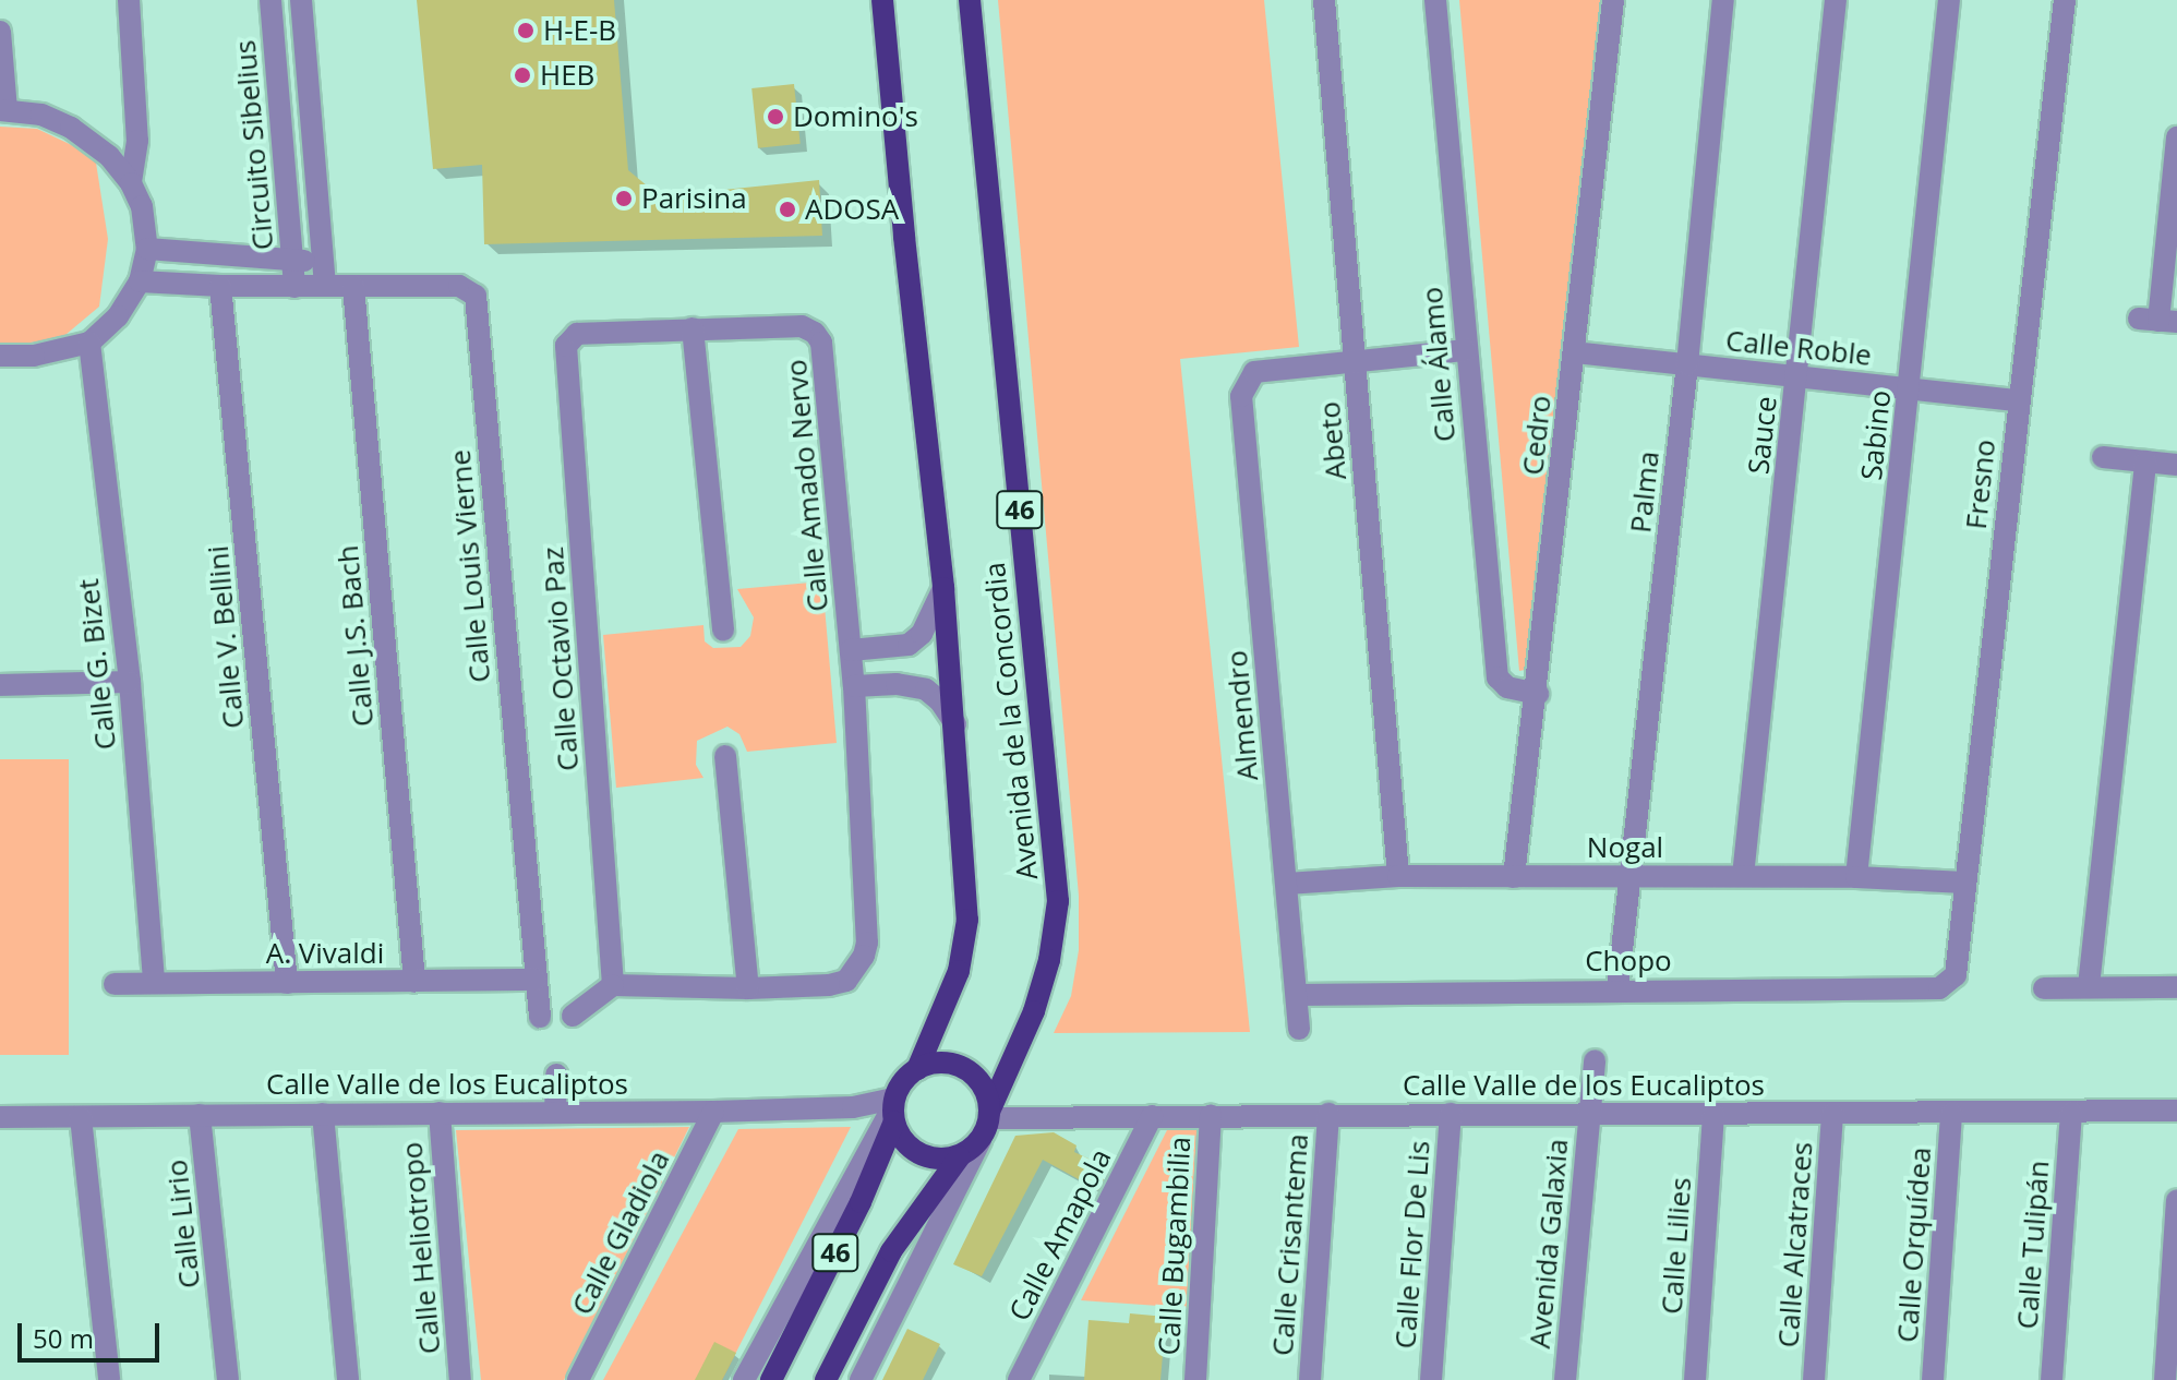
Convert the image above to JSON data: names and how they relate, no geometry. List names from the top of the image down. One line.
{"streets":{"main road":["46","Avenida de la Concordia"],"street":["Circuito Sibelius","Calle Roble","Calle Álamo","Cedro","Sauce","Sabino","Abeto","Fresno","Calle Amado Nervo","Palma","Calle Louis Vierne","Calle J.S. Bach","Calle V. Bellini","Calle Octavio Paz","Calle G. Bizet","Almendro","Nogal","A. Vivaldi","Chopo","Calle Valle de los Eucaliptos","Calle Lirio","Calle Gladiola","Calle Amapola","Avenida Galaxia","Calle Crisantema","Calle Flor De Lis","Calle Alcatraces","Calle Orquídea","Calle Tulipán","Calle Bugambilia","Calle Lilies","Calle Heliotropo"]},"crossings":[["Circuito Sibelius","Calle Louis Vierne"],["Calle Roble","Cedro"],["Calle Roble","Sauce"],["Calle Roble","Sabino"],["Calle Roble","Fresno"],["Calle Roble","Palma"],["Calle Álamo","Cedro"],["Cedro","Nogal"],["Sauce","Nogal"],["Sabino","Nogal"],["Abeto","Almendro"],["Abeto","Nogal"],["Fresno","Nogal"],["Fresno","Chopo"],["Calle Amado Nervo","Calle Octavio Paz"],["Palma","Nogal"],["Palma","Chopo"],["46","Avenida de la Concordia"],["46","Calle Valle de los Eucaliptos"],["Calle Louis Vierne","Calle J.S. Bach"],["Calle Louis Vierne","Calle V. Bellini"],["Calle Louis Vierne","A. Vivaldi"],["Calle J.S. Bach","A. Vivaldi"],["Calle V. Bellini","A. Vivaldi"],["Calle G. Bizet","A. Vivaldi"],["Almendro","Nogal"],["Almendro","Chopo"],["Avenida de la Concordia","Calle Valle de los Eucaliptos"],["Calle Valle de los Eucaliptos","Calle Lirio"],["Calle Valle de los Eucaliptos","Calle Gladiola"],["Calle Valle de los Eucaliptos","Calle Amapola"],["Calle Valle de los Eucaliptos","Avenida Galaxia"],["Calle Valle de los Eucaliptos","Calle Crisantema"],["Calle Valle de los Eucaliptos","Calle Flor De Lis"],["Calle Valle de los Eucaliptos","Calle Alcatraces"],["Calle Valle de los Eucaliptos","Calle Orquídea"],["Calle Valle de los Eucaliptos","Calle Tulipán"],["Calle Valle de los Eucaliptos","Calle Bugambilia"],["Calle Valle de los Eucaliptos","Calle Lilies"],["Calle Valle de los Eucaliptos","Calle Heliotropo"]],"places":["H-E-B","HEB","Domino's","Parisina","ADOSA"],"scale_bar":"50 m"}
